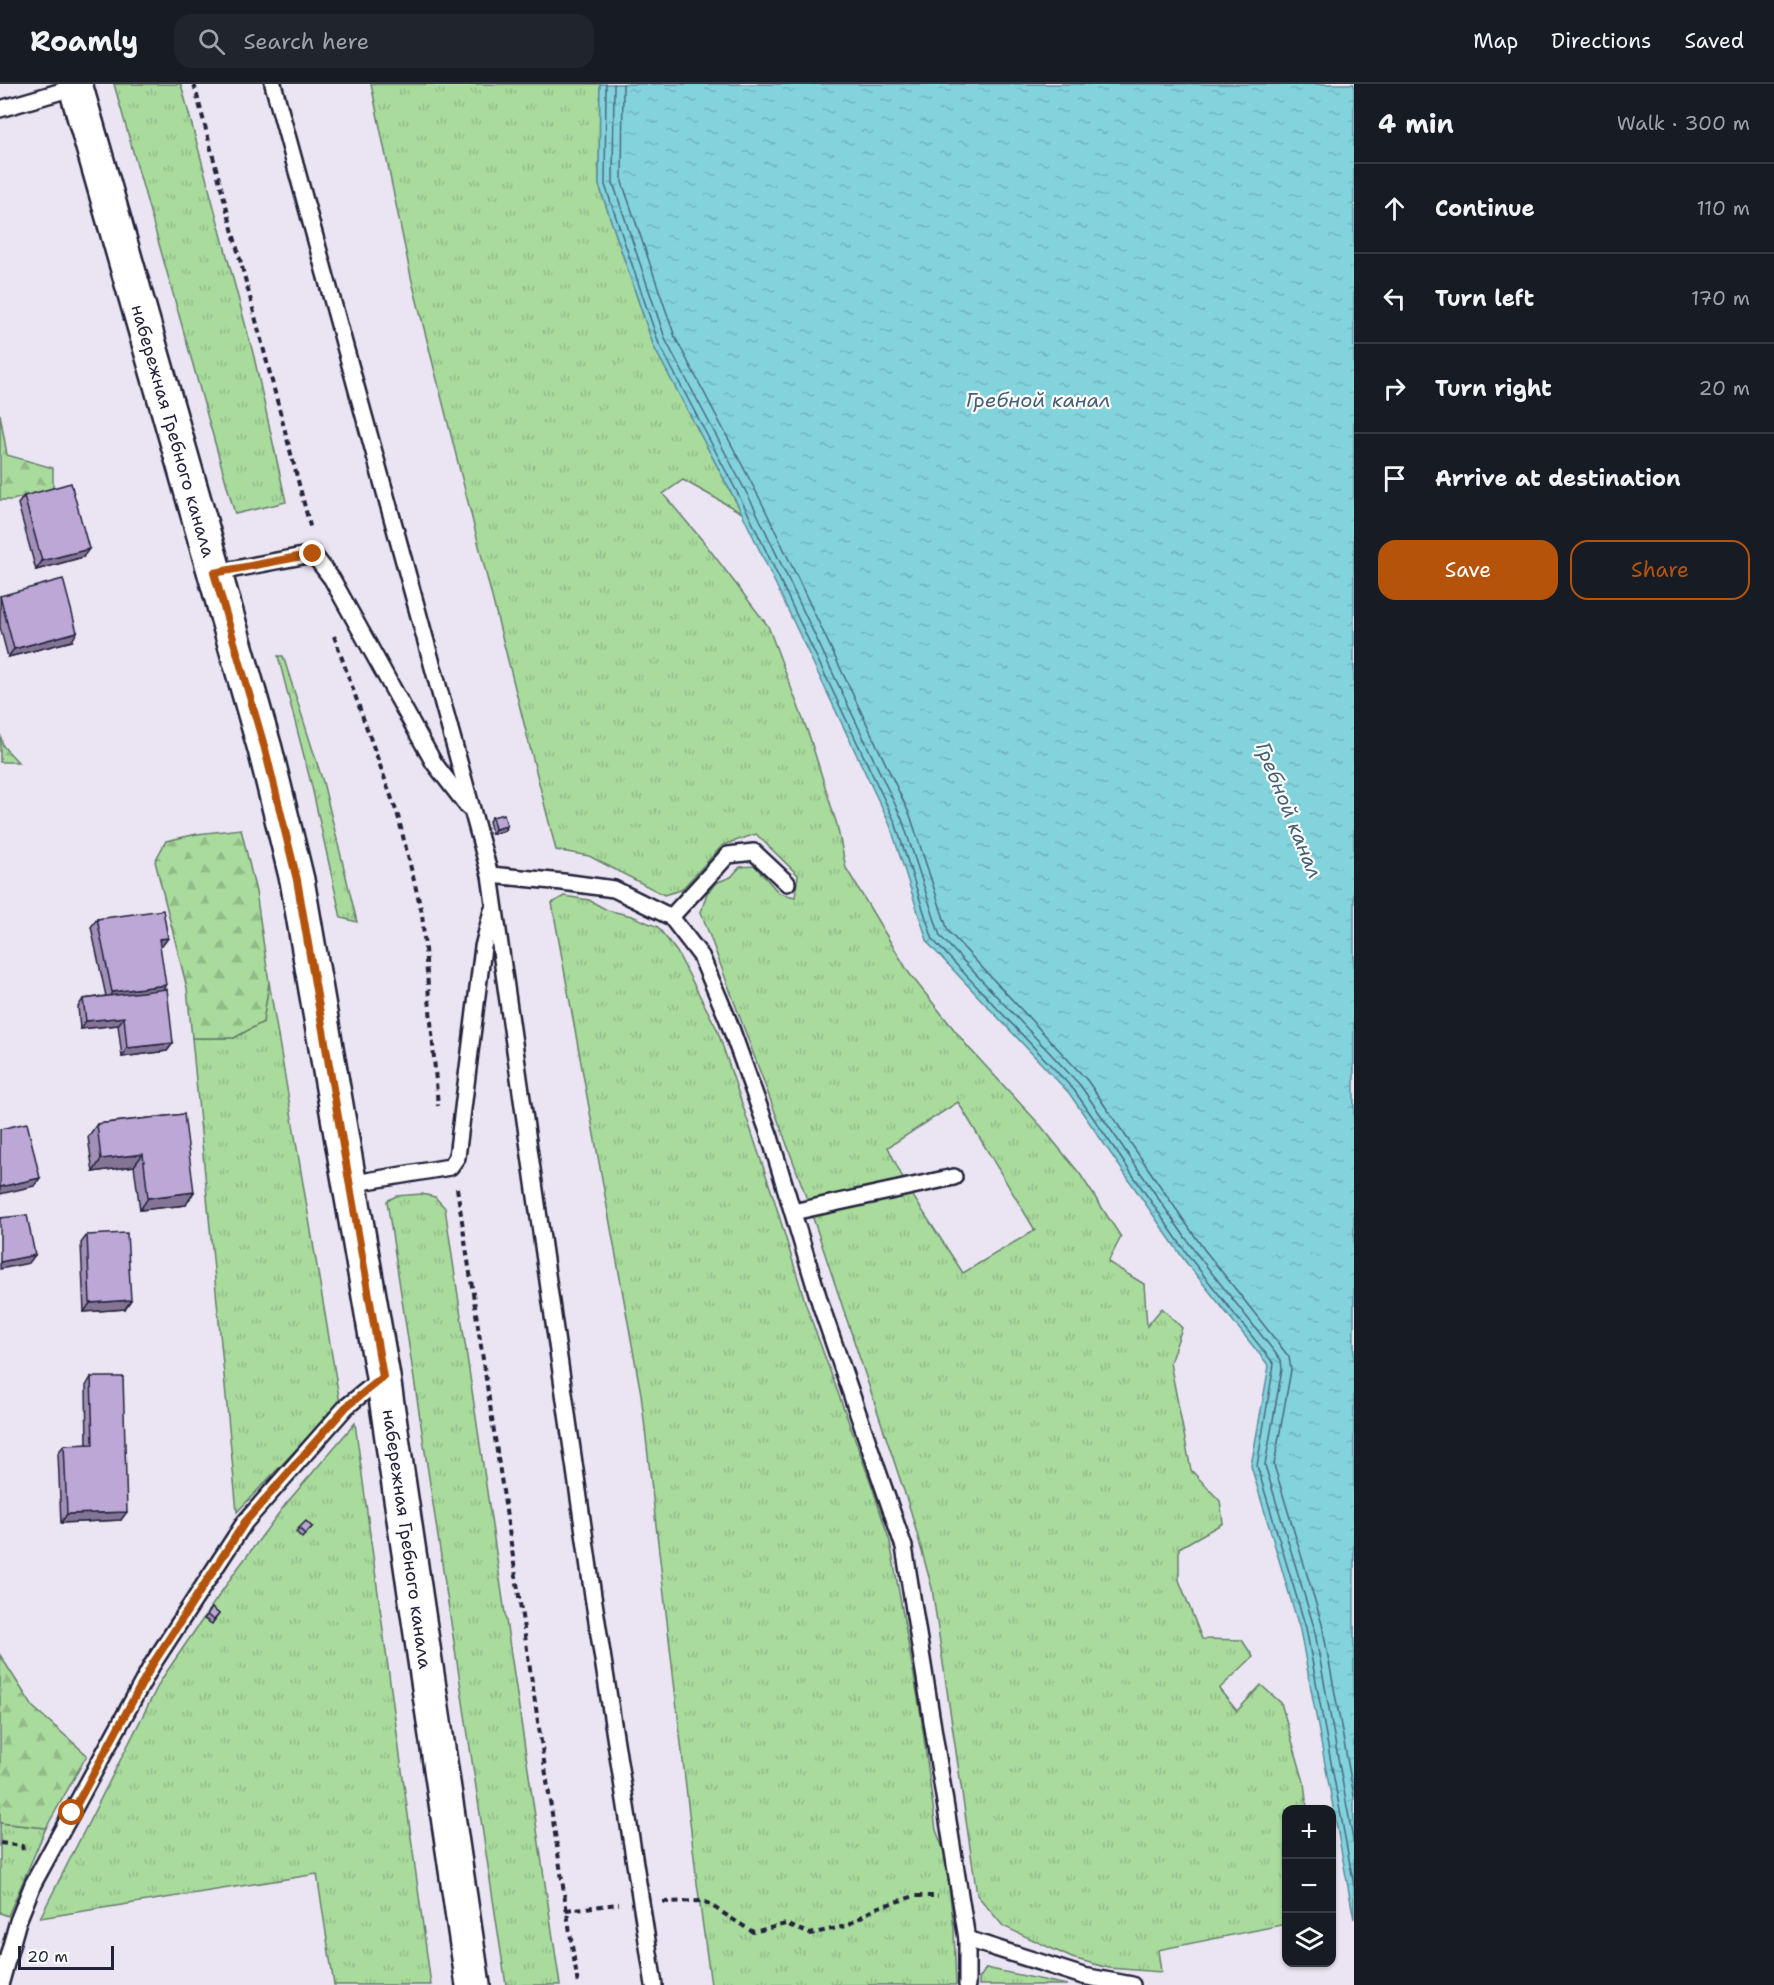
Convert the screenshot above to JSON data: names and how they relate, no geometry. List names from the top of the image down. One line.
{"streets":{"street":["набережная Гребного канала"]},"water":["Гребной канал"],"scale_bar":"20 m","page":{"header":"Roamly","search":"Search here","nav":["Map","Directions","Saved"],"heading":["4 min","Walk · 300 m"],"list":[["Continue","110 m"],["Turn left","170 m"],["Turn right","20 m"],"Arrive at destination"],"buttons":["Save","Share"],"map_buttons":["+","−"],"scale":"20 m"}}
